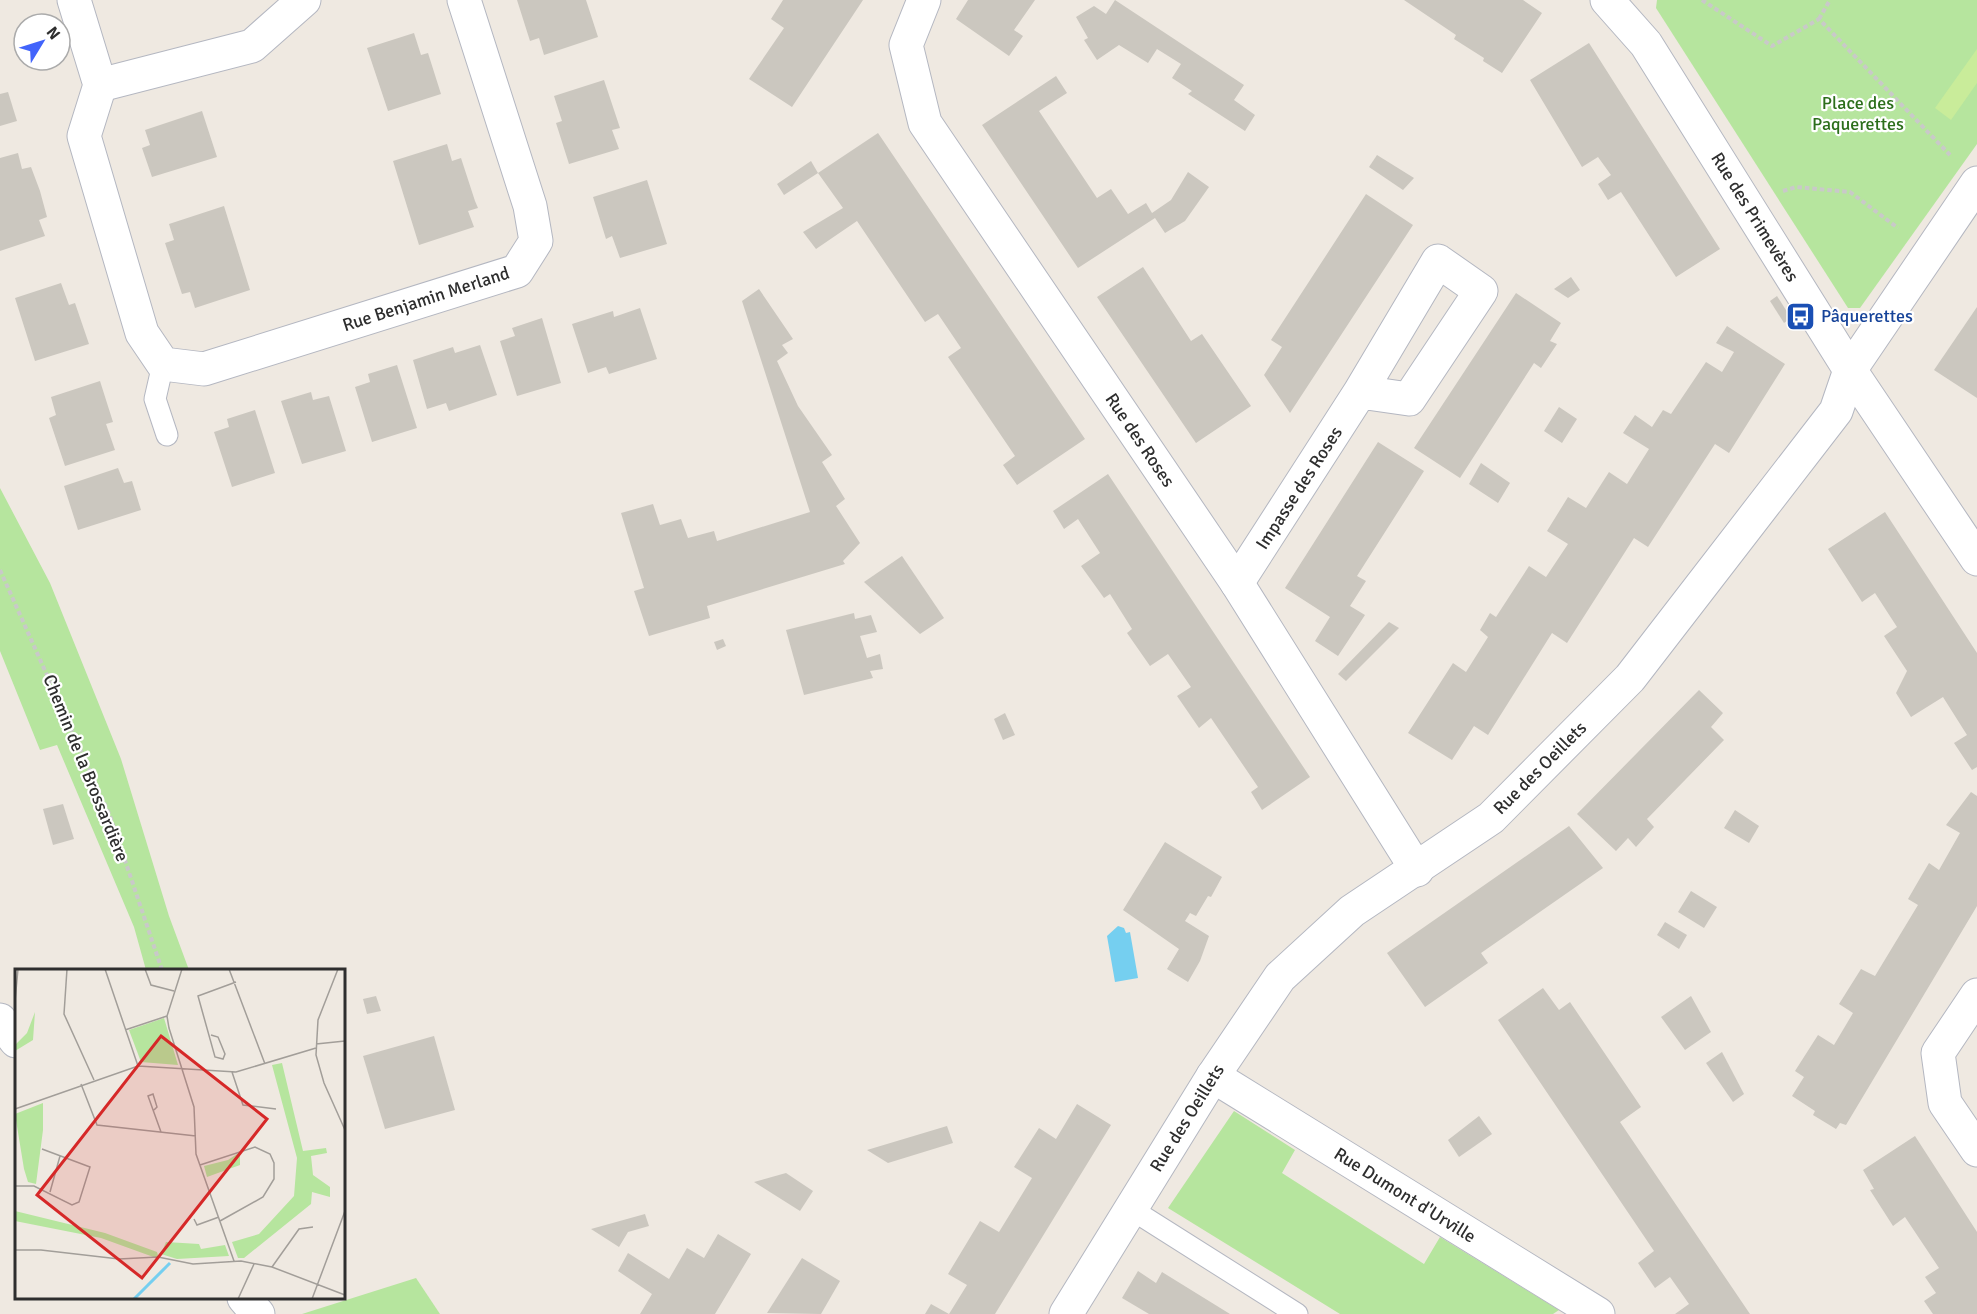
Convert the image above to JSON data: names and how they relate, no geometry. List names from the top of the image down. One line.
{"streets":{"street":["Rue des Primevères","Rue Benjamin Merland","Rue des Roses","Impasse des Roses","Rue des Oeillets","Rue Dumont d'Urville"],"path":["Chemin de la Brossardière"]},"crossings":[["Rue des Primevères","Rue des Oeillets"],["Rue des Roses","Impasse des Roses"],["Rue des Roses","Rue des Oeillets"],["Rue des Oeillets","Rue Dumont d'Urville"]],"parks":["Place des Paquerettes"],"places":{"bus stop":["Pâquerettes"]},"north":"top right"}
